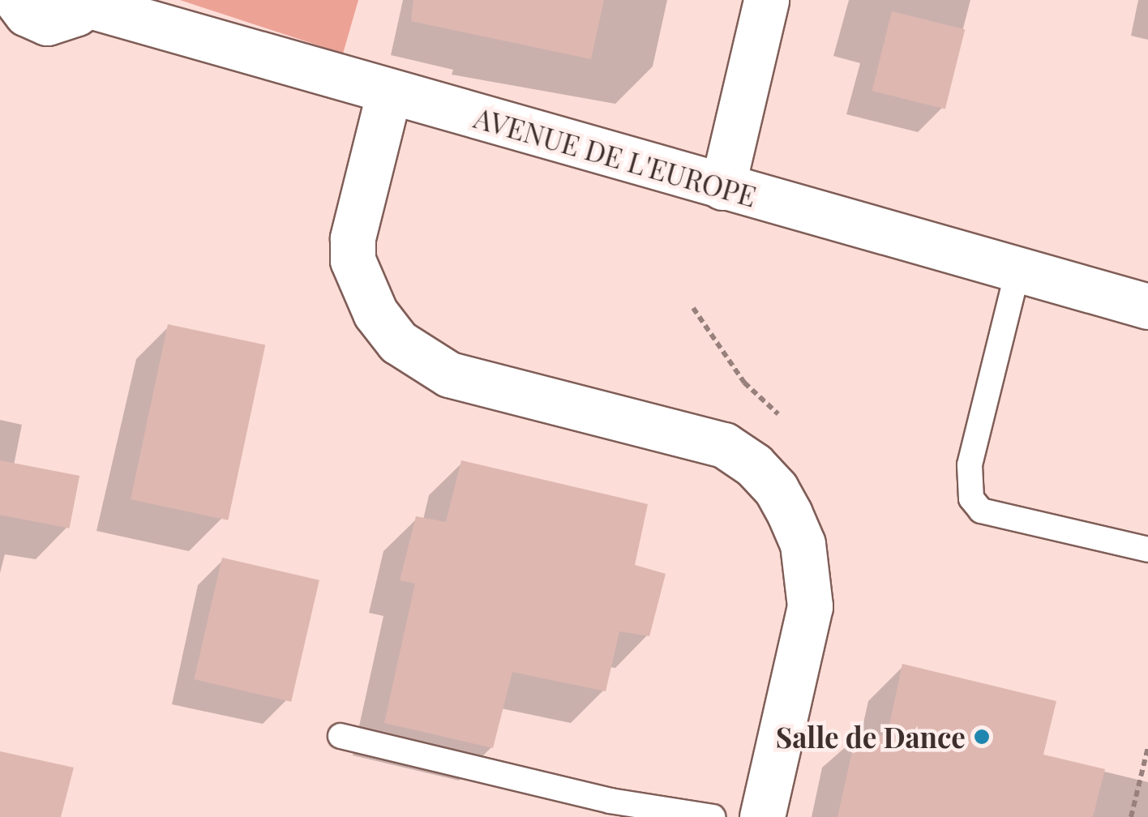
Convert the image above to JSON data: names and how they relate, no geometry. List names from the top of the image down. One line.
{"streets":{"street":["AVENUE DE L'EUROPE"]},"places":["Salle de Dance"]}
